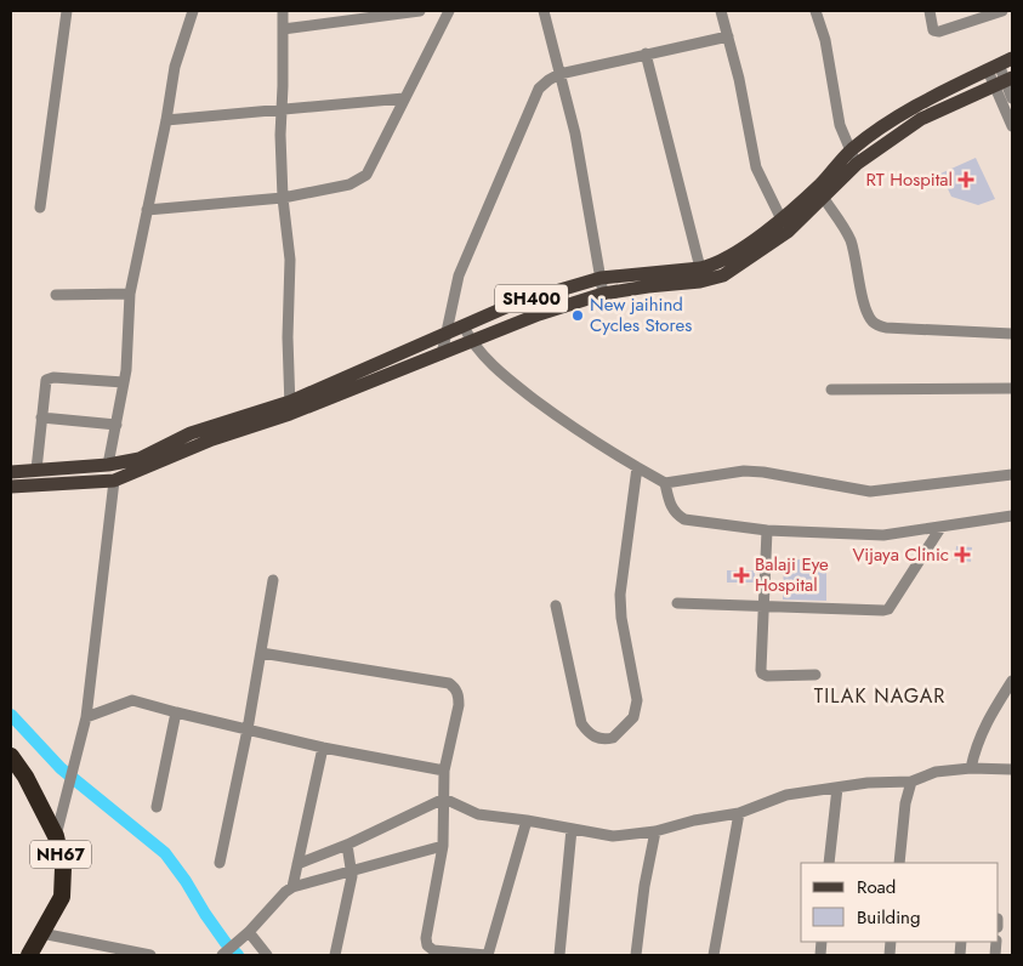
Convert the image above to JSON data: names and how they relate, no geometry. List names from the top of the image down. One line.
{"streets":{"highway":["NH67"],"main road":["SH400"]},"districts":["TILAK NAGAR"],"places":{"health":["RT Hospital","Vijaya Clinic","Balaji Eye Hospital"],"other":["New jaihind Cycles Stores"]},"legend":["Road","Building"]}
